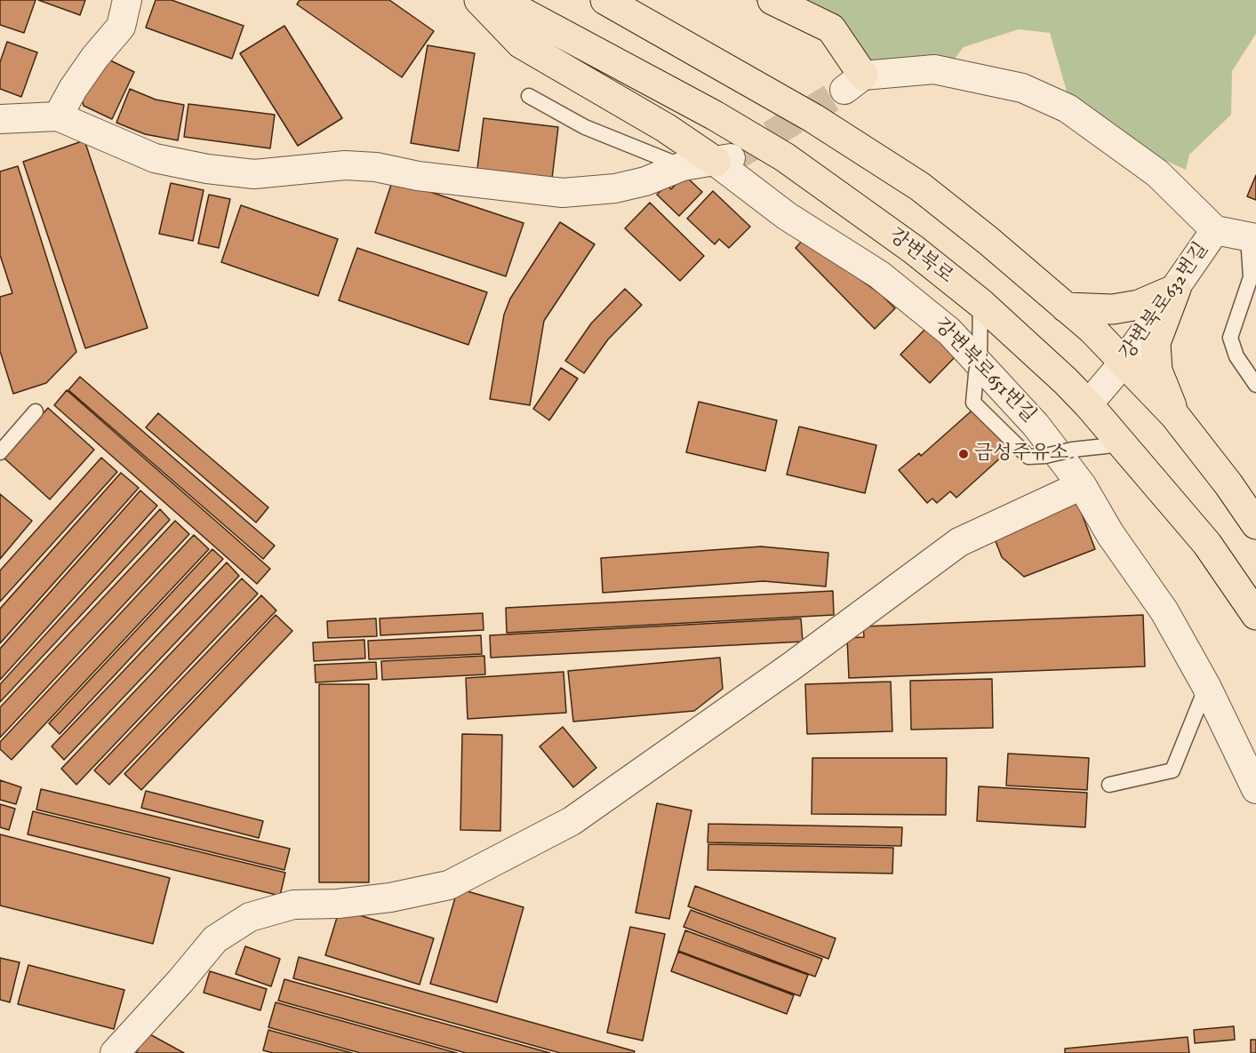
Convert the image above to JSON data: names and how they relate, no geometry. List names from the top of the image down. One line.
{"streets":{"highway":["강변북로"],"street":["강변북로632번길","강변북로651번길"]},"crossings":[["강변북로","강변북로632번길"]],"places":["금성주유소"]}
